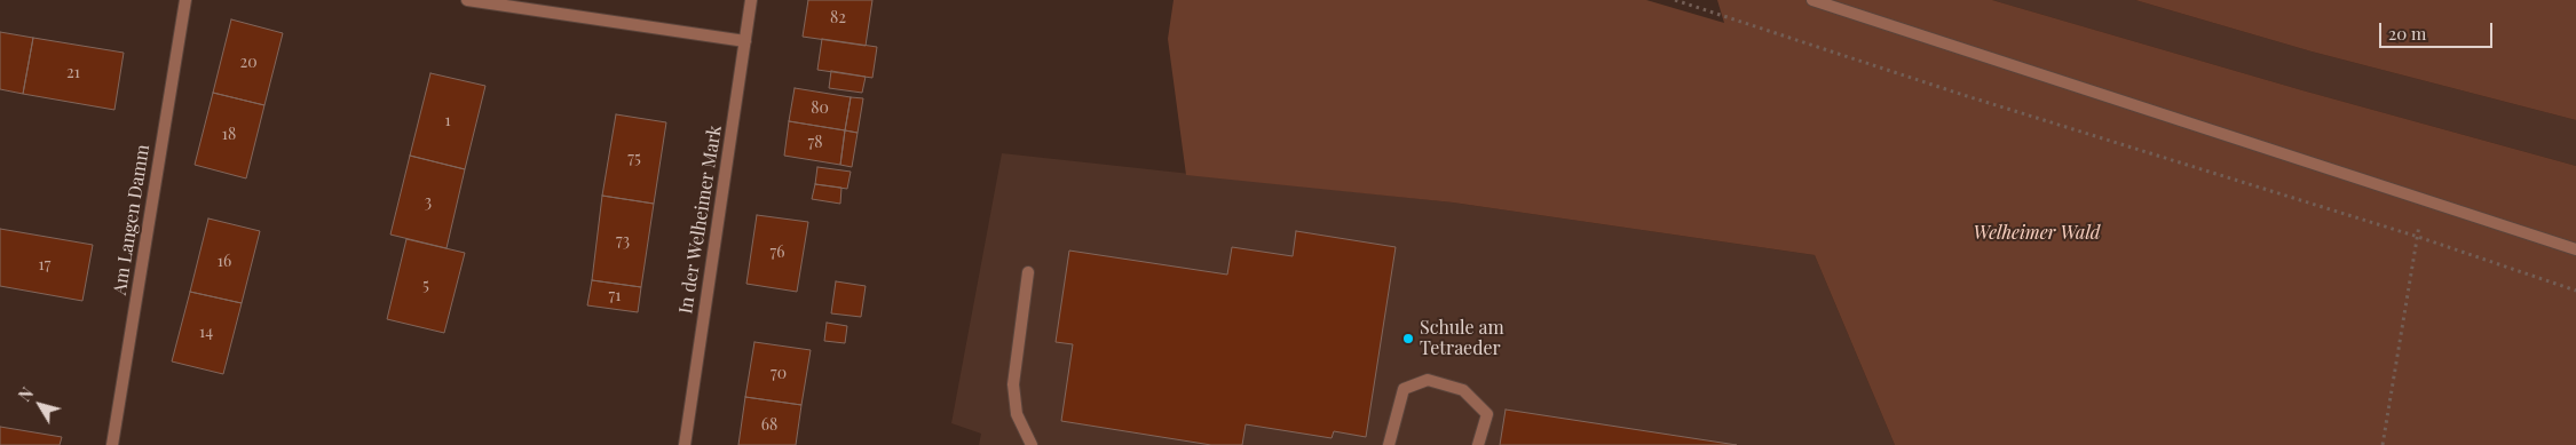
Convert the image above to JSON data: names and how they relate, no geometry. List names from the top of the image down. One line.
{"streets":{"street":["Am Langen Damm","In der Welheimer Mark"]},"parks":["Welheimer Wald"],"places":["Schule am Tetraeder"],"house_numbers":["82","20","21","80","1","18","78","75","3","73","76","16","17","5","71","14","70","68"],"scale_bar":"20 m","north":"top left"}
